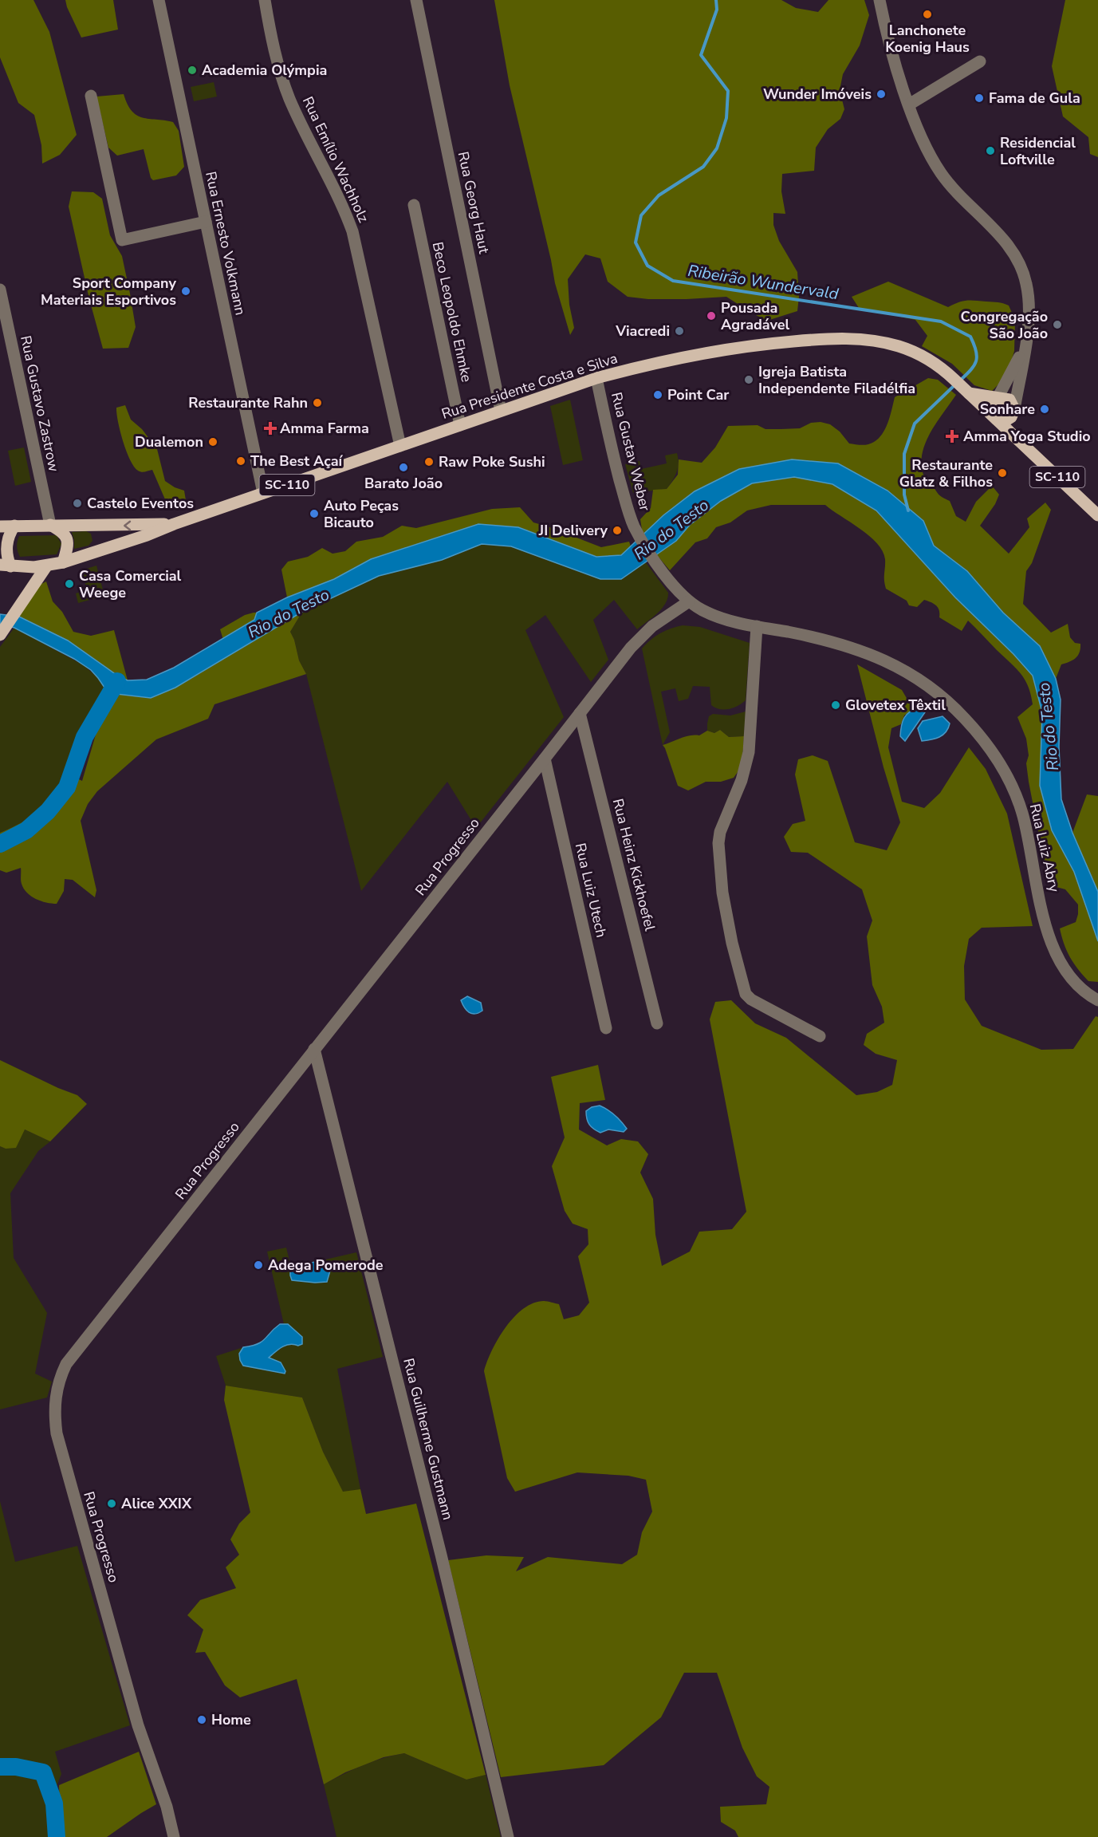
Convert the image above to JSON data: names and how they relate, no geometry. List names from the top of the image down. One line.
{"streets":{"main road":["Rua Presidente Costa e Silva","SC-110"],"street":["Rua Emílio Wachholz","Rua Georg Haut","Rua Ernesto Volkmann","Beco Leopoldo Ehmke","Rua Gustavo Zastrow","Rua Gustav Weber","Rua Luiz Abry","Rua Progresso","Rua Heinz Kickhoefel","Rua Luiz Utech","Rua Guilherme Gustmann"]},"crossings":[["Rua Emílio Wachholz","Rua Presidente Costa e Silva"],["Rua Georg Haut","Rua Presidente Costa e Silva"],["Rua Ernesto Volkmann","Rua Presidente Costa e Silva"],["Beco Leopoldo Ehmke","Rua Presidente Costa e Silva"],["Rua Presidente Costa e Silva","Rua Gustavo Zastrow"],["Rua Presidente Costa e Silva","Rua Gustav Weber"],["Rua Presidente Costa e Silva","SC-110"],["Rua Gustav Weber","Rua Luiz Abry"],["Rua Gustav Weber","Rua Progresso"],["Rua Luiz Abry","Rua Progresso"],["Rua Progresso","Rua Heinz Kickhoefel"],["Rua Progresso","Rua Luiz Utech"],["Rua Progresso","Rua Guilherme Gustmann"]],"water":["Ribeirão Wundervald","Rio do Testo"],"places":{"other":["Lanchonete Koenig Haus","Academia Olýmpia","Wunder Imóveis","Fama de Gula","Residencial Loftville","Sport Company Materiais Esportivos","Pousada Agradável","Congregação São João","Viacredi","Igreja Batista Independente Filadélfia","Point Car","Restaurante Rahn","Sonhare","Dualemon","The Best Açaí","Raw Poke Sushi","Barato João","Restaurante Glatz & Filhos","Castelo Eventos","Auto Peças Bicauto","JI Delivery","Casa Comercial Weege","Glovetex Têxtil","Adega Pomerode","Alice XXIX","Home"],"health":["Amma Farma","Amma Yoga Studio"]}}
